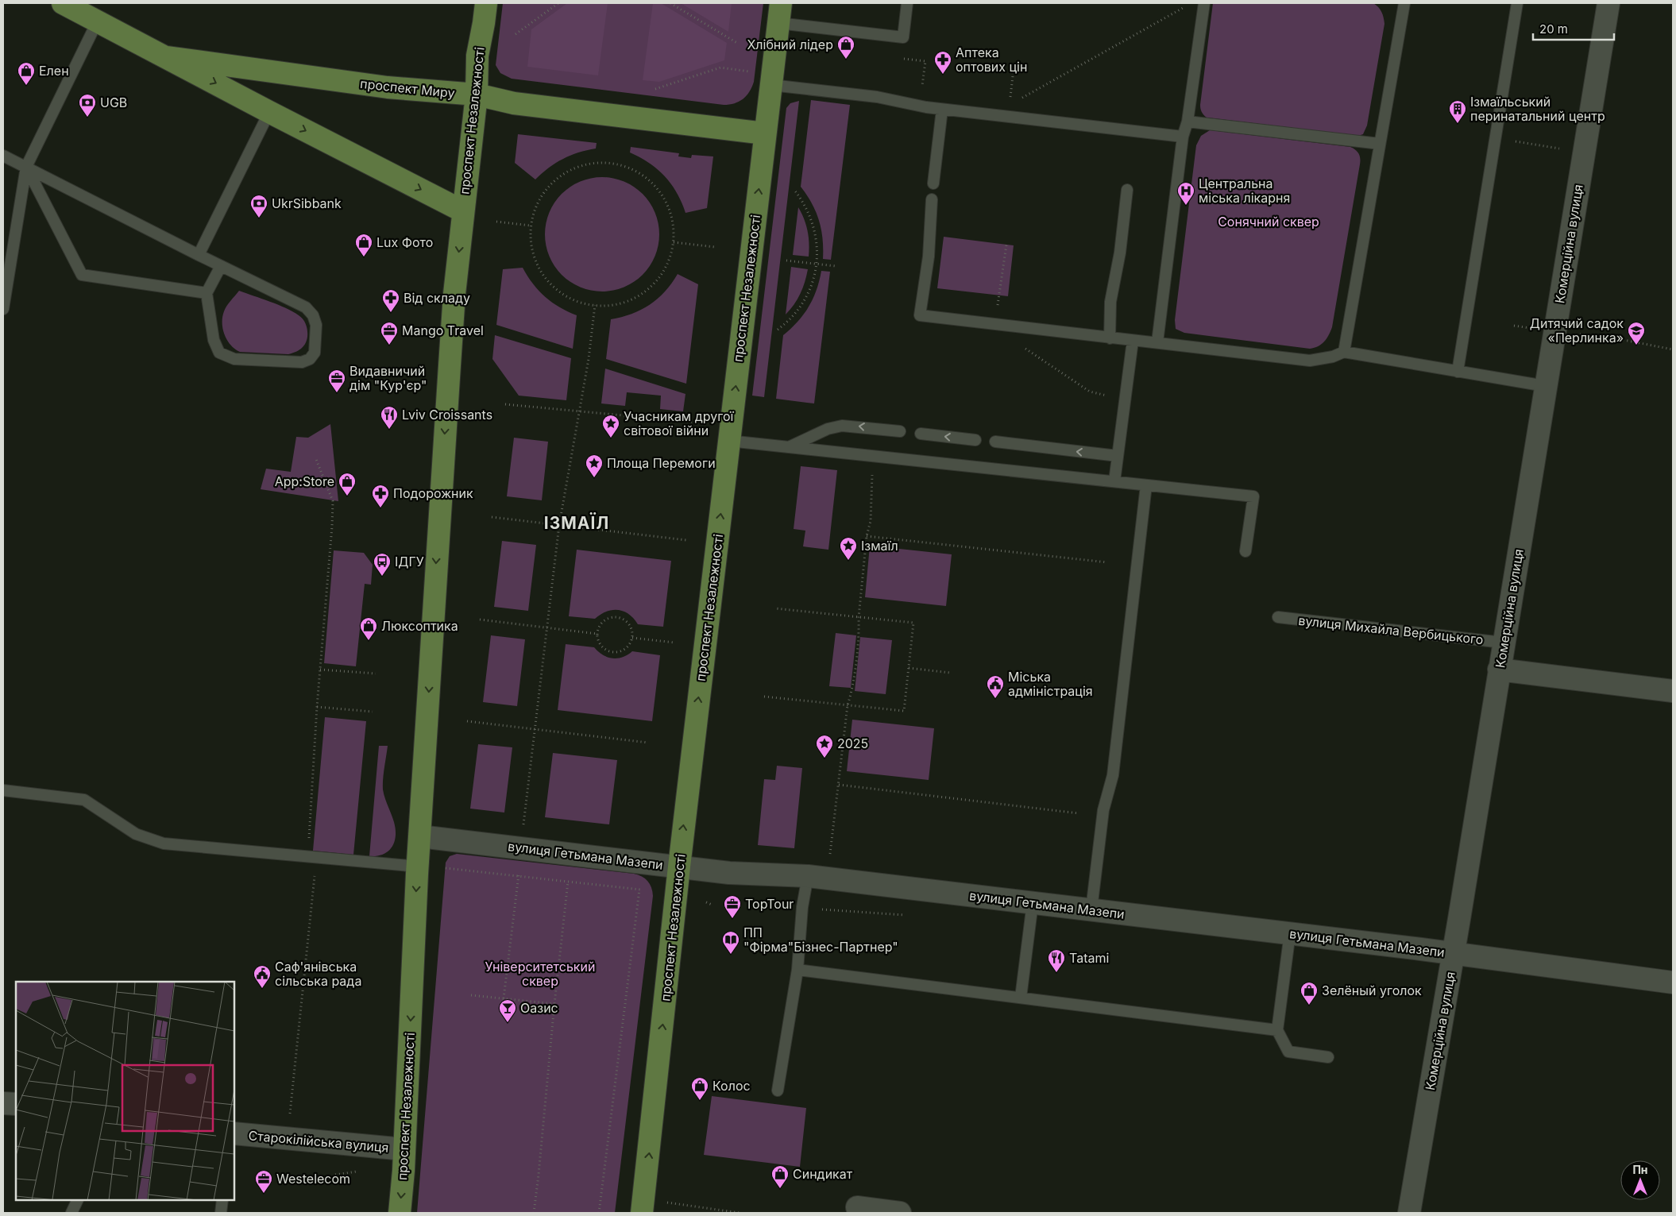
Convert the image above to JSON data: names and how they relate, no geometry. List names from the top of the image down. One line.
{"streets":{"main road":["проспект Миру","проспект Незалежності"],"street":["Комерційна вулиця","вулиця Гетьмана Мазепи","Старокілійська вулиця"],"lane":["вулиця Михайла Вербицького"]},"crossings":[["проспект Миру","проспект Незалежності"],["проспект Незалежності","вулиця Гетьмана Мазепи"],["проспект Незалежності","Старокілійська вулиця"],["Комерційна вулиця","вулиця Михайла Вербицького"],["Комерційна вулиця","вулиця Гетьмана Мазепи"]],"districts":["ІЗМАЇЛ"],"parks":["Сонячний сквер","Університетський сквер"],"places":{"shop":["Хлібний лідер","Елен","Lux Фото","App:Store","Люксоптика","Зелёный уголок","Колос","Синдикат"],"pharmacy":["Аптека оптових цін","Від складу","Подорожник"],"bank":["UGB","UkrSibbank"],"building":["Ізмаїльський перинатальний центр"],"hospital":["Центральна міська лікарня"],"office":["Mango Travel","Видавничий дім \"Кур'єр\"","TopTour","Westelecom"],"school or university":["Дитячий садок «Перлинка»"],"restaurant":["Lviv Croissants","Tatami"],"place":["Учасникам другої світової війни","Площа Перемоги","Ізмаїл","2025"],"bus stop":["ІДГУ"],"public building":["Міська адміністрація","Саф'янівська сільська рада"],"library":["ПП \"Фірма\"Бізнес-Партнер\""],"bar":["Оазис"]},"scale_bar":"20 m","north":"top"}
